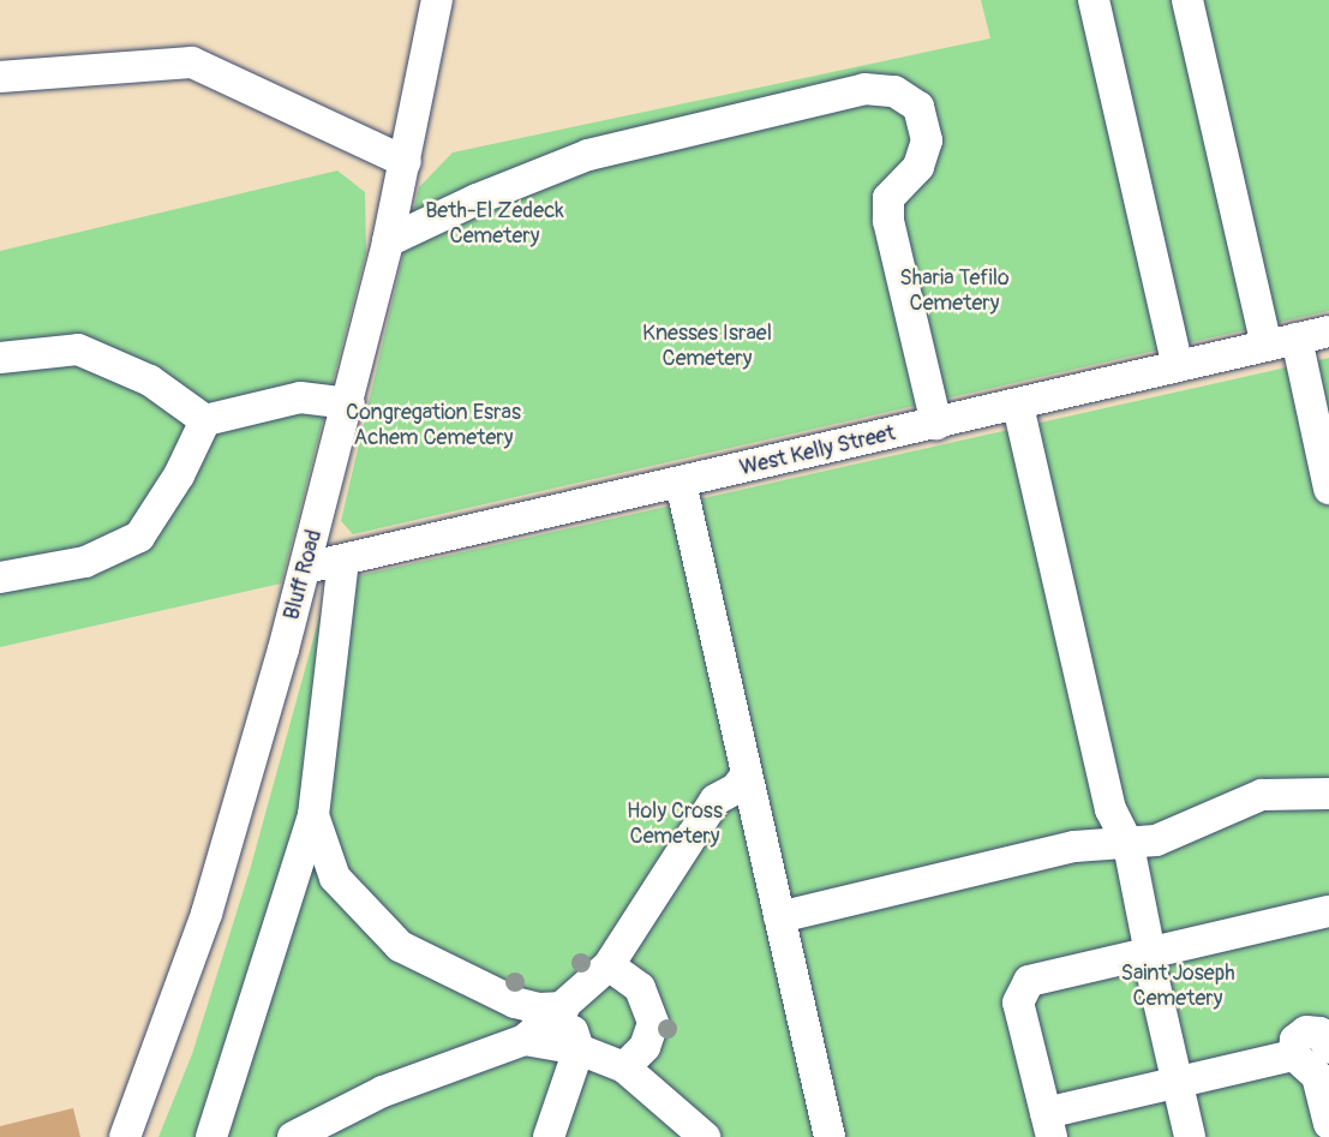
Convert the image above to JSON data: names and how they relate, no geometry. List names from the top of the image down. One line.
{"streets":{"street":["West Kelly Street","Bluff Road"]},"crossings":[["West Kelly Street","Bluff Road"]],"parks":["Beth-El Zedeck Cemetery","Sharia Tefilo Cemetery","Knesses Israel Cemetery","Congregation Esras Achem Cemetery","Holy Cross Cemetery","Saint Joseph Cemetery"]}
